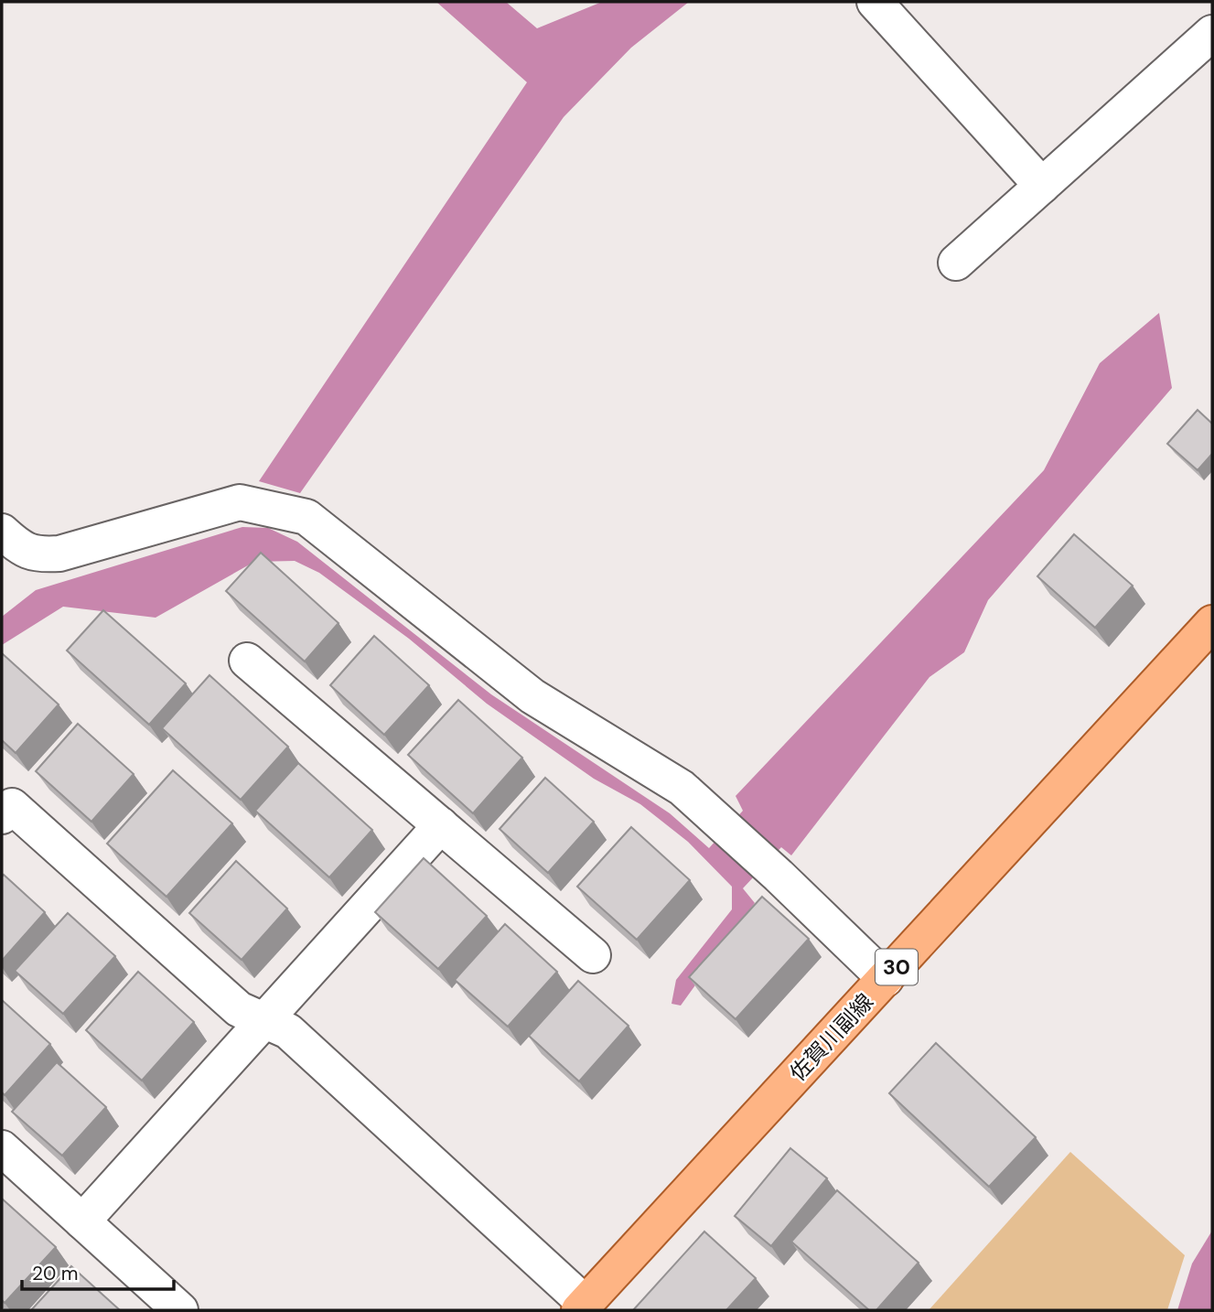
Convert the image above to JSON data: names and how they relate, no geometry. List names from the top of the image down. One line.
{"streets":{"main road":["30","佐賀川副線"]},"scale_bar":"20 m"}
